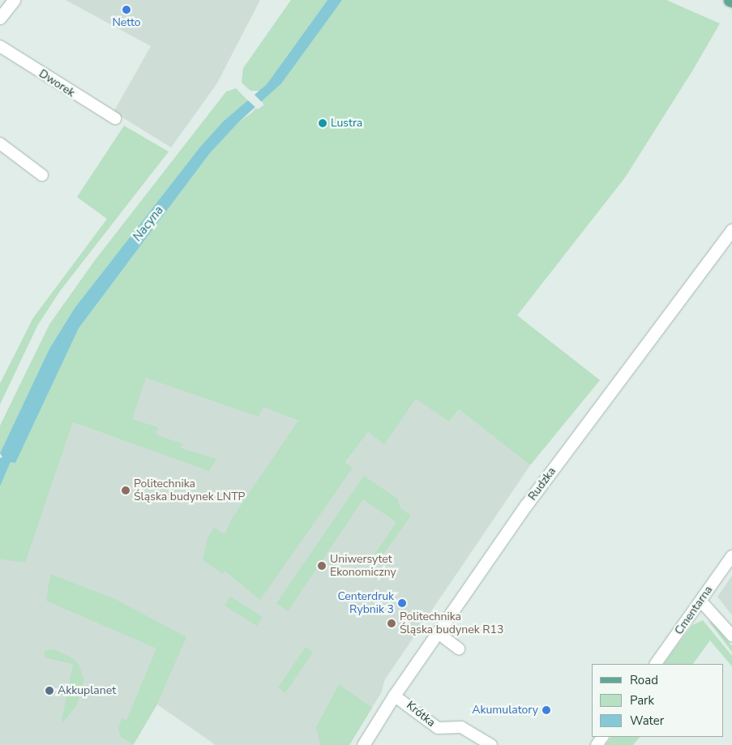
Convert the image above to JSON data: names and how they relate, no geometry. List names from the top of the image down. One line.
{"streets":{"street":["Dworek","Rudzka","Cmentarna","Krótka"]},"crossings":[["Rudzka","Krótka"]],"water":["Nacyna"],"places":["Netto","Lustra","Politechnika Śląska budynek LNTP","Uniwersytet Ekonomiczny","Centerdruk Rybnik 3","Politechnika Śląska budynek R13","Akkuplanet","Akumulatory"],"legend":["Road","Park","Water"]}
